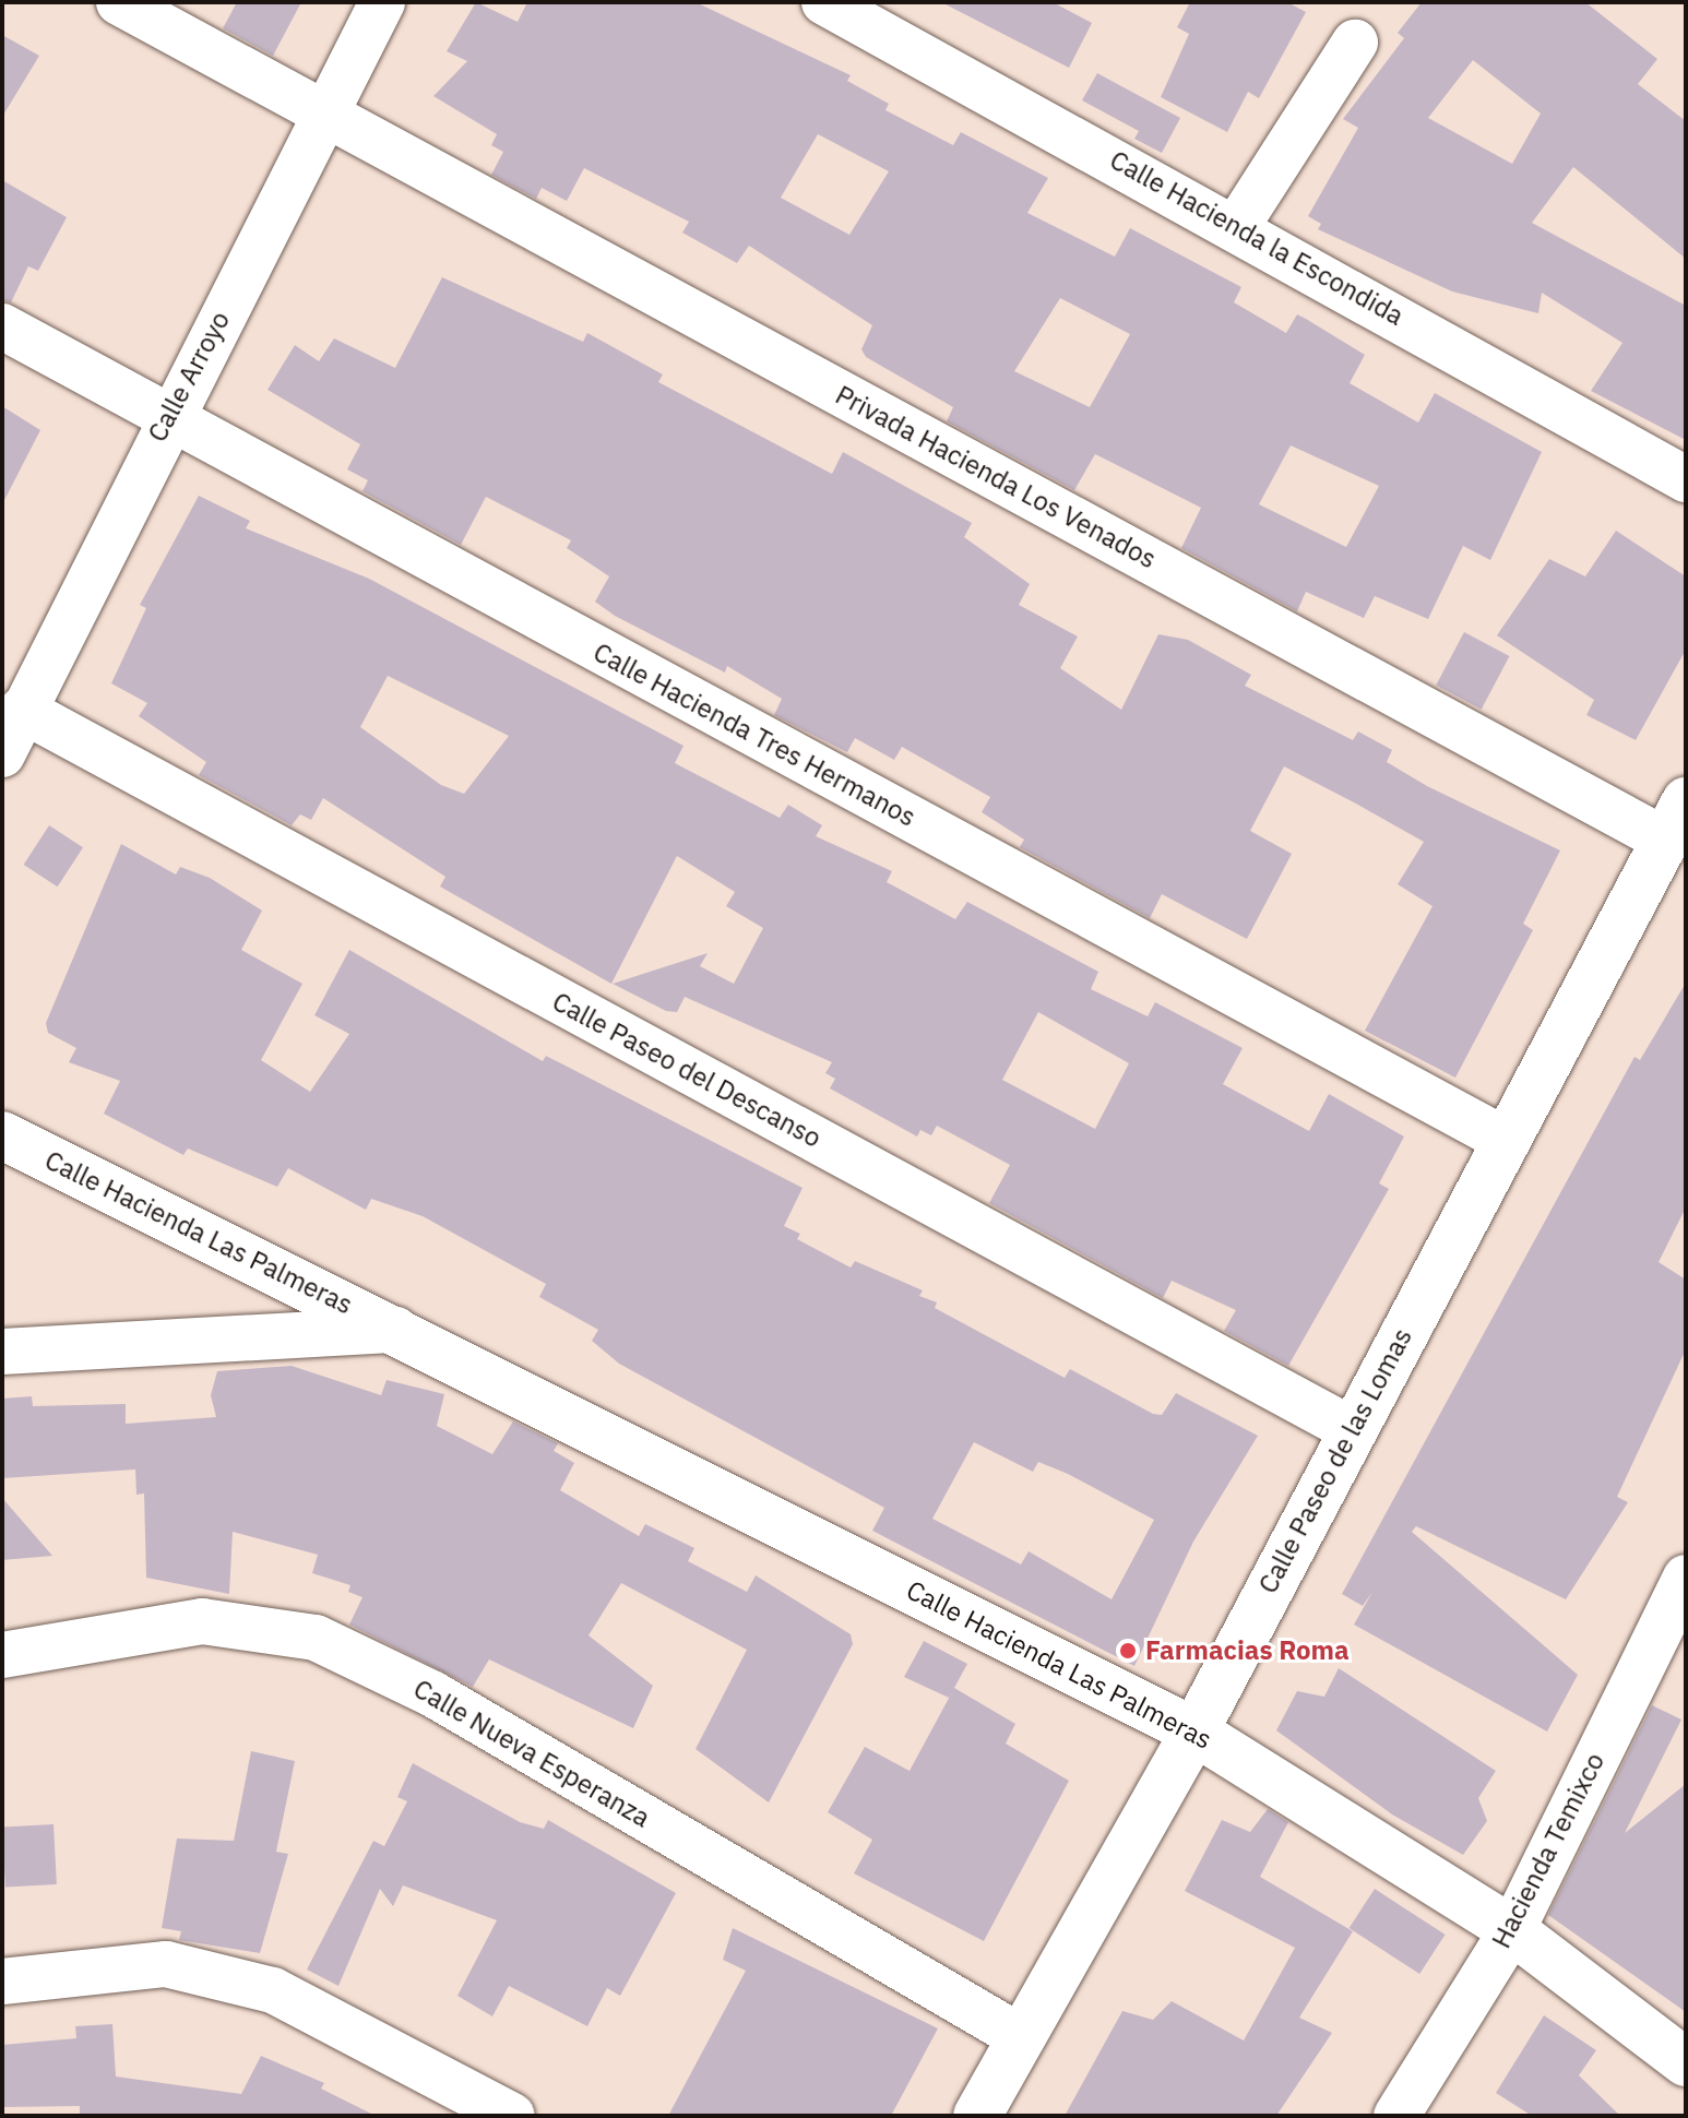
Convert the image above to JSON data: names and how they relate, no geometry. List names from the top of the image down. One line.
{"streets":{"street":["Calle Hacienda la Escondida","Calle Arroyo","Privada Hacienda Los Venados","Calle Hacienda Tres Hermanos","Calle Paseo del Descanso","Calle Hacienda Las Palmeras","Calle Paseo de las Lomas","Calle Nueva Esperanza","Hacienda Temixco"]},"crossings":[["Calle Arroyo","Privada Hacienda Los Venados"],["Calle Arroyo","Calle Hacienda Tres Hermanos"],["Calle Arroyo","Calle Paseo del Descanso"],["Privada Hacienda Los Venados","Calle Paseo de las Lomas"],["Calle Hacienda Tres Hermanos","Calle Paseo de las Lomas"],["Calle Paseo del Descanso","Calle Paseo de las Lomas"],["Calle Hacienda Las Palmeras","Calle Paseo de las Lomas"],["Calle Hacienda Las Palmeras","Hacienda Temixco"],["Calle Paseo de las Lomas","Calle Nueva Esperanza"]],"places":["Farmacias Roma"]}
